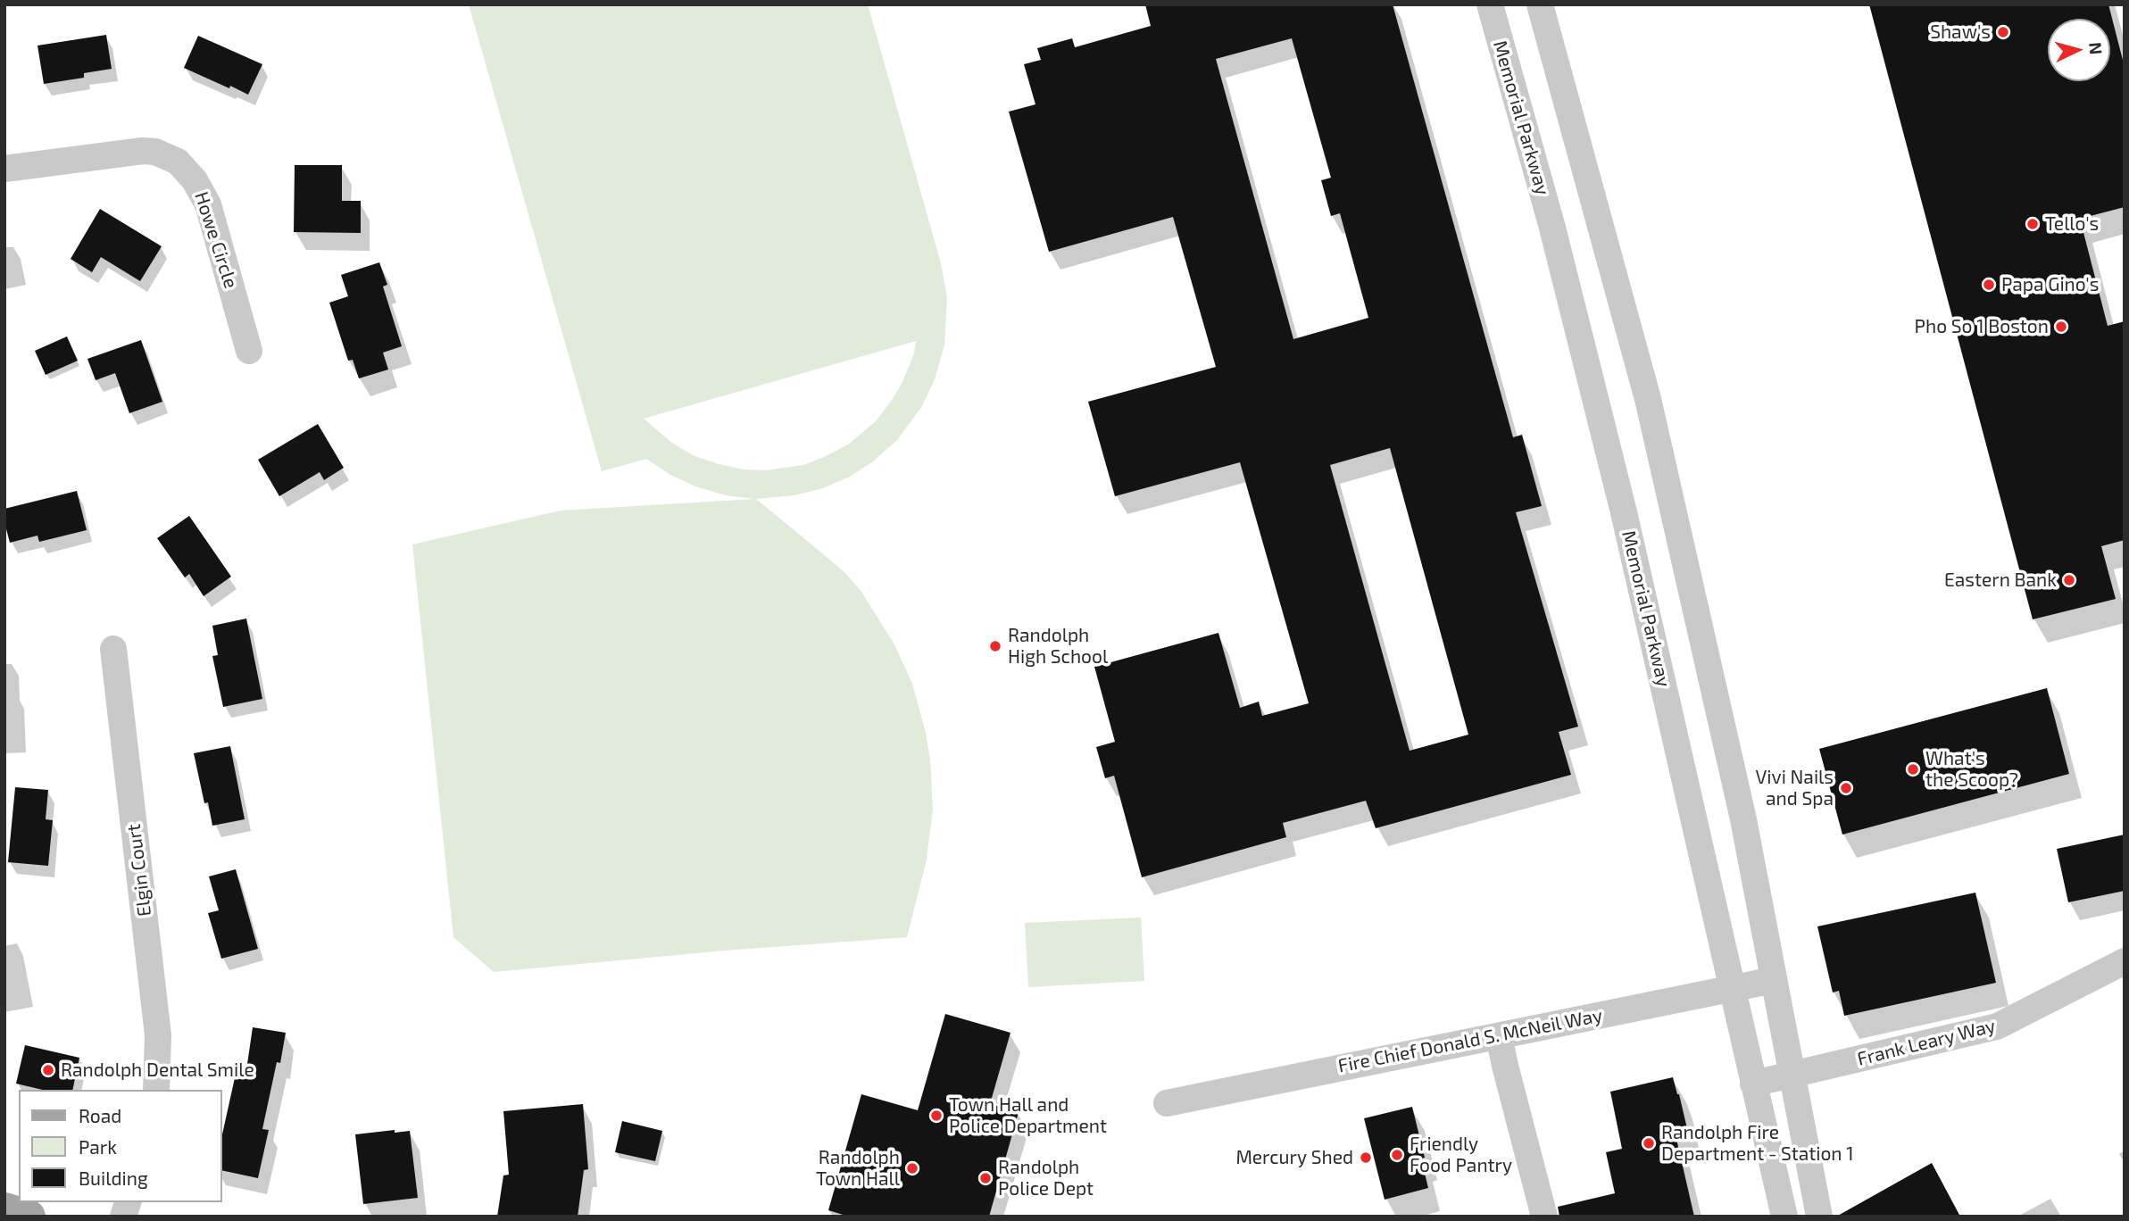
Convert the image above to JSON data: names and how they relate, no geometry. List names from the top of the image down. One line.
{"streets":{"street":["Memorial Parkway","Howe Circle","Elgin Court","Fire Chief Donald S. McNeil Way","Frank Leary Way"]},"crossings":[["Memorial Parkway","Fire Chief Donald S. McNeil Way"],["Memorial Parkway","Frank Leary Way"]],"places":["Shaw's","Tello's","Papa Gino's","Pho So 1 Boston","Eastern Bank","Randolph High School","What's the Scoop?","Vivi Nails and Spa","Randolph Dental Smile","Town Hall and Police Department","Randolph Fire Department - Station 1","Friendly Food Pantry","Mercury Shed","Randolph Town Hall","Randolph Police Dept"],"legend":["Road","Park","Building"],"north":"right"}
